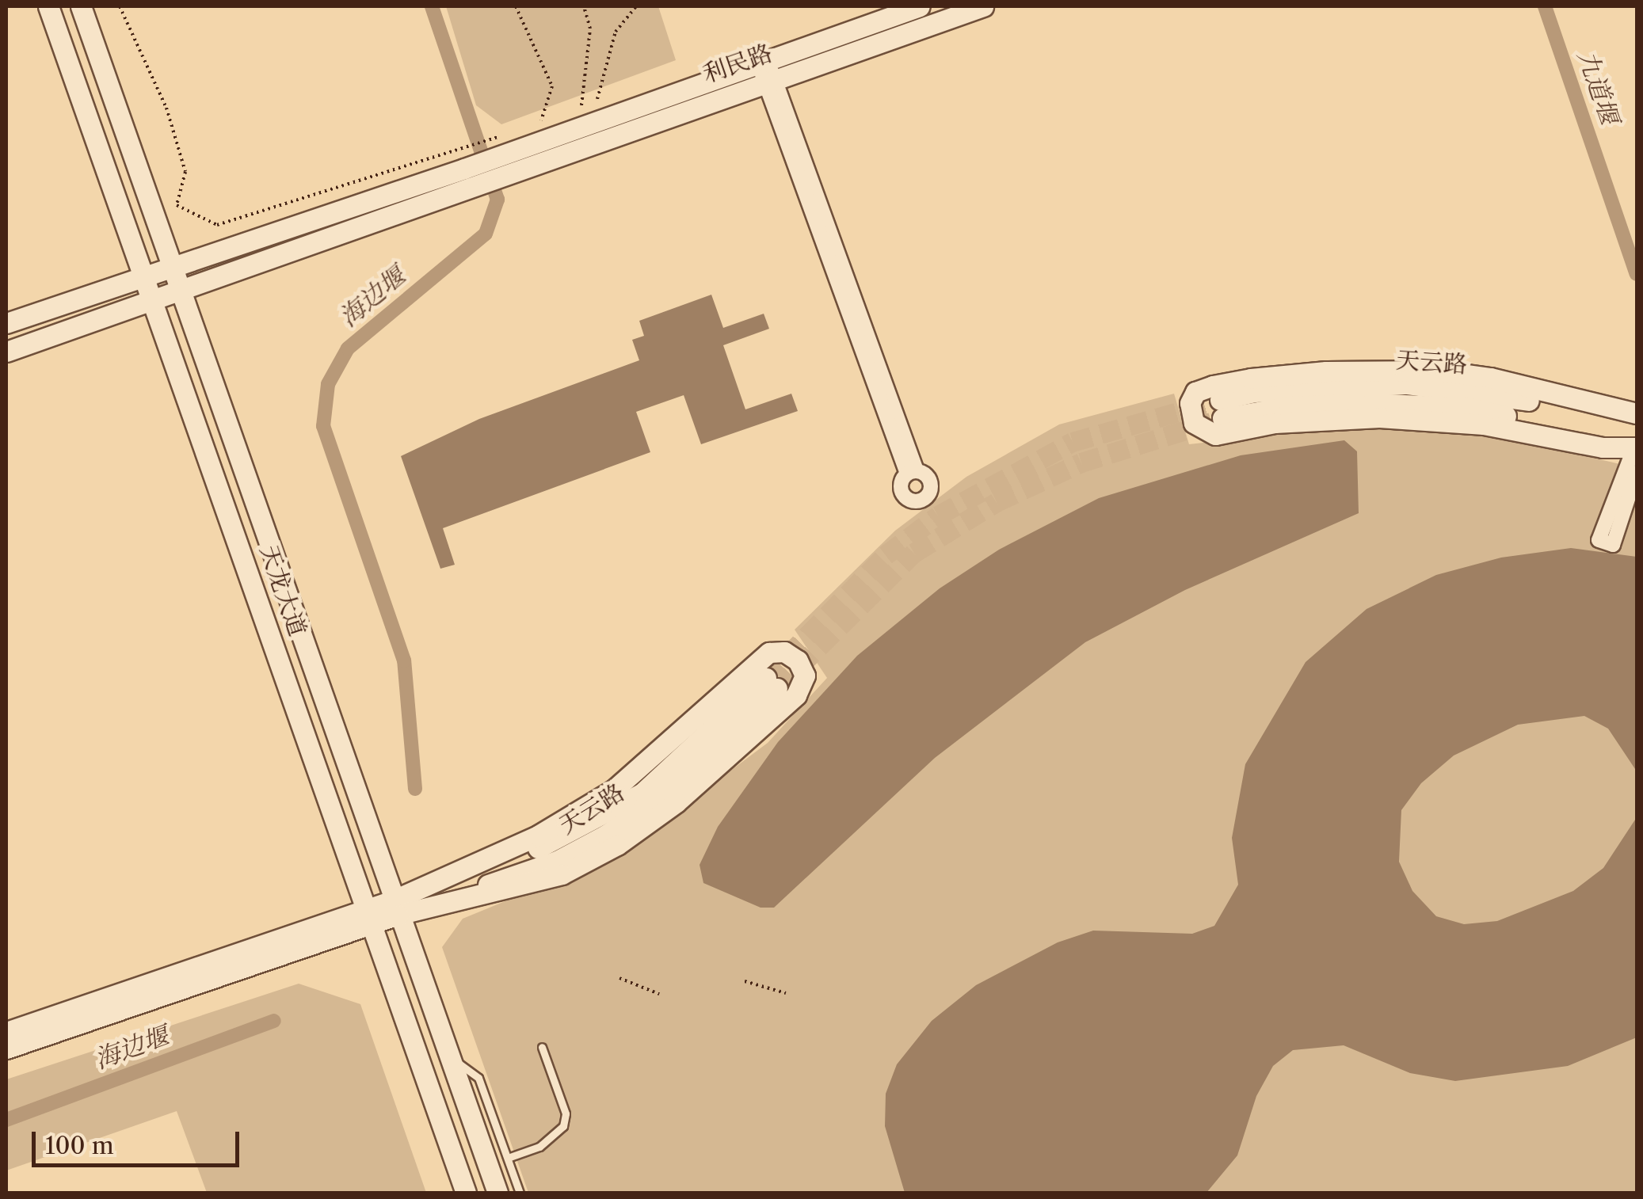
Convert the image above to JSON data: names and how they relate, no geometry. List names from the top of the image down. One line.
{"streets":{"main road":["利民路","天云路","天龙大道"]},"crossings":[["天云路","天龙大道"]],"water":["九道堰","海边堰"],"scale_bar":"100 m"}
